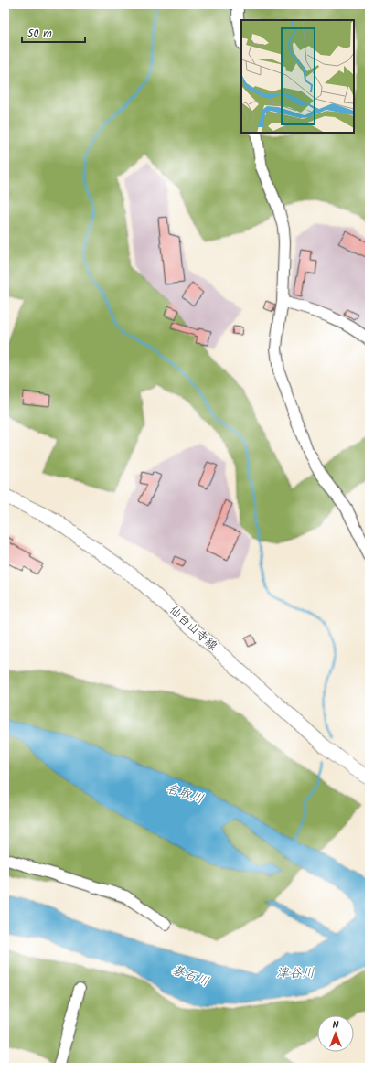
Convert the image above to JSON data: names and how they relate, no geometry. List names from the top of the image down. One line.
{"streets":{"main road":["仙台山寺線"]},"water":["名取川","津谷川","碁石川"],"scale_bar":"50 m","north":"top"}
